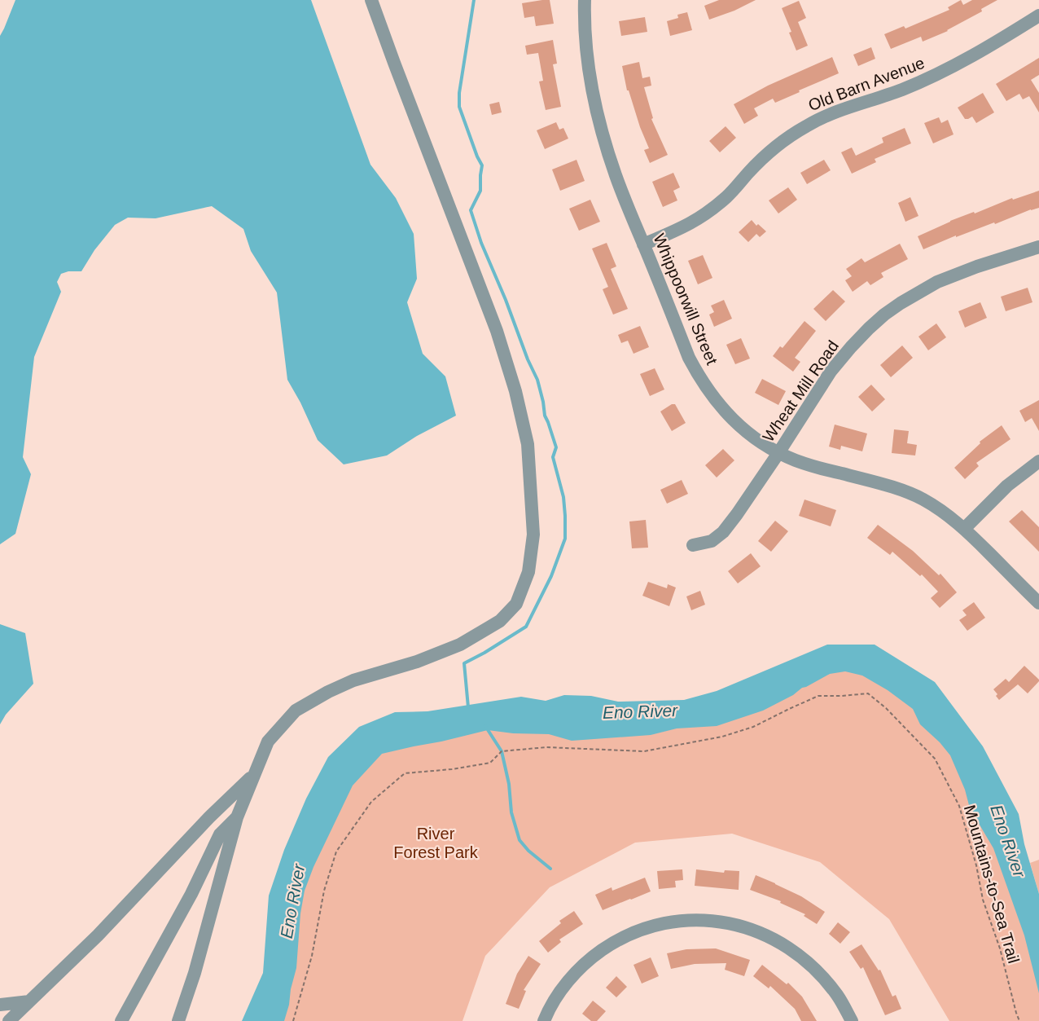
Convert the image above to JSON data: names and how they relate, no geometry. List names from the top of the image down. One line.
{"streets":{"street":["Old Barn Avenue","Whippoorwill Street","Wheat Mill Road"],"path":["Mountains-to-Sea Trail"]},"crossings":[["Old Barn Avenue","Whippoorwill Street"],["Whippoorwill Street","Wheat Mill Road"]],"water":["Eno River"],"parks":["River Forest Park"]}
